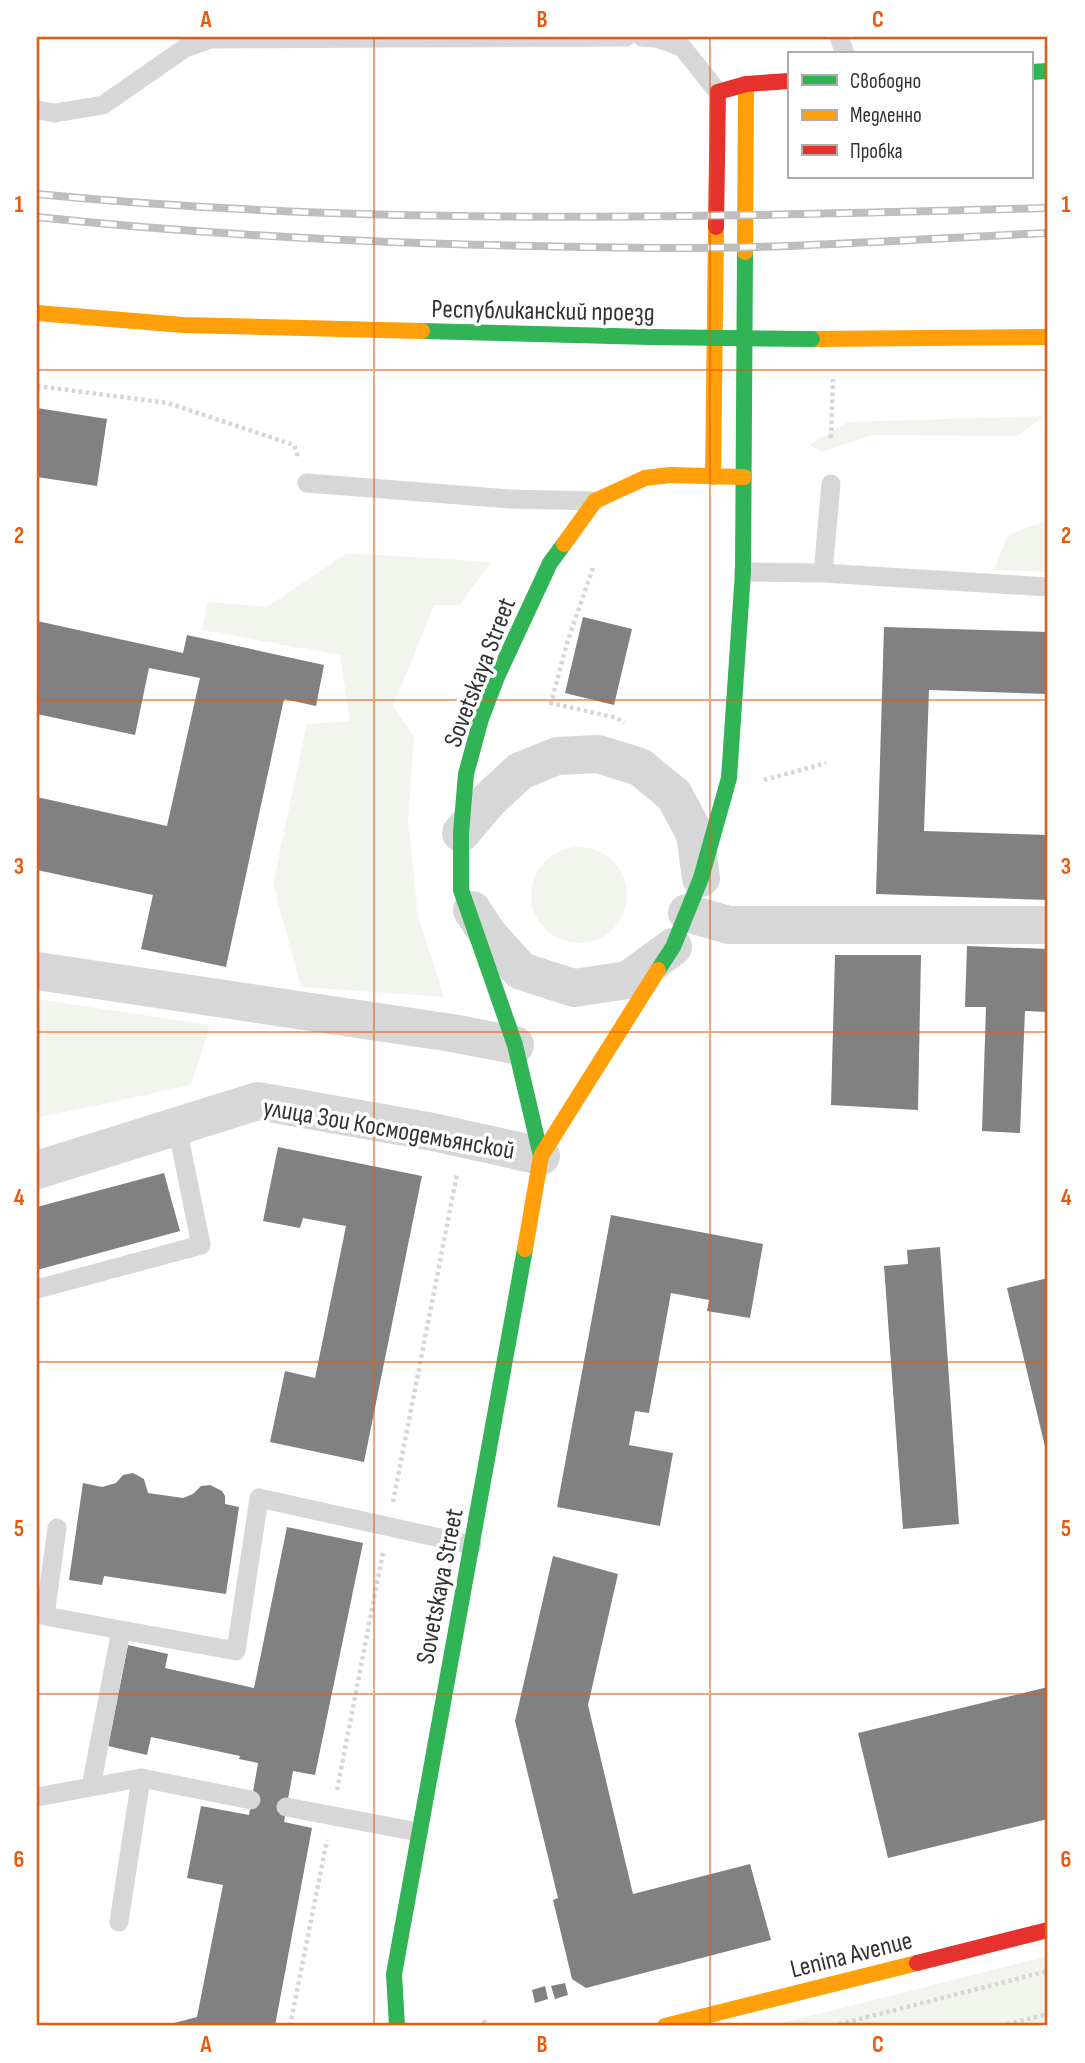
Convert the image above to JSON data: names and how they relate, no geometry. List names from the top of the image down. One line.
{"streets":{"street":["Республиканский проезд","Sovetskaya Street","улица Зои Космодемьянской","Lenina Avenue"]},"crossings":[["Sovetskaya Street","улица Зои Космодемьянской"]],"legend":["Свободно","Медленно","Пробка"],"grid":{"columns":["A","B","C"],"rows":["1","2","3","4","5","6"]}}
